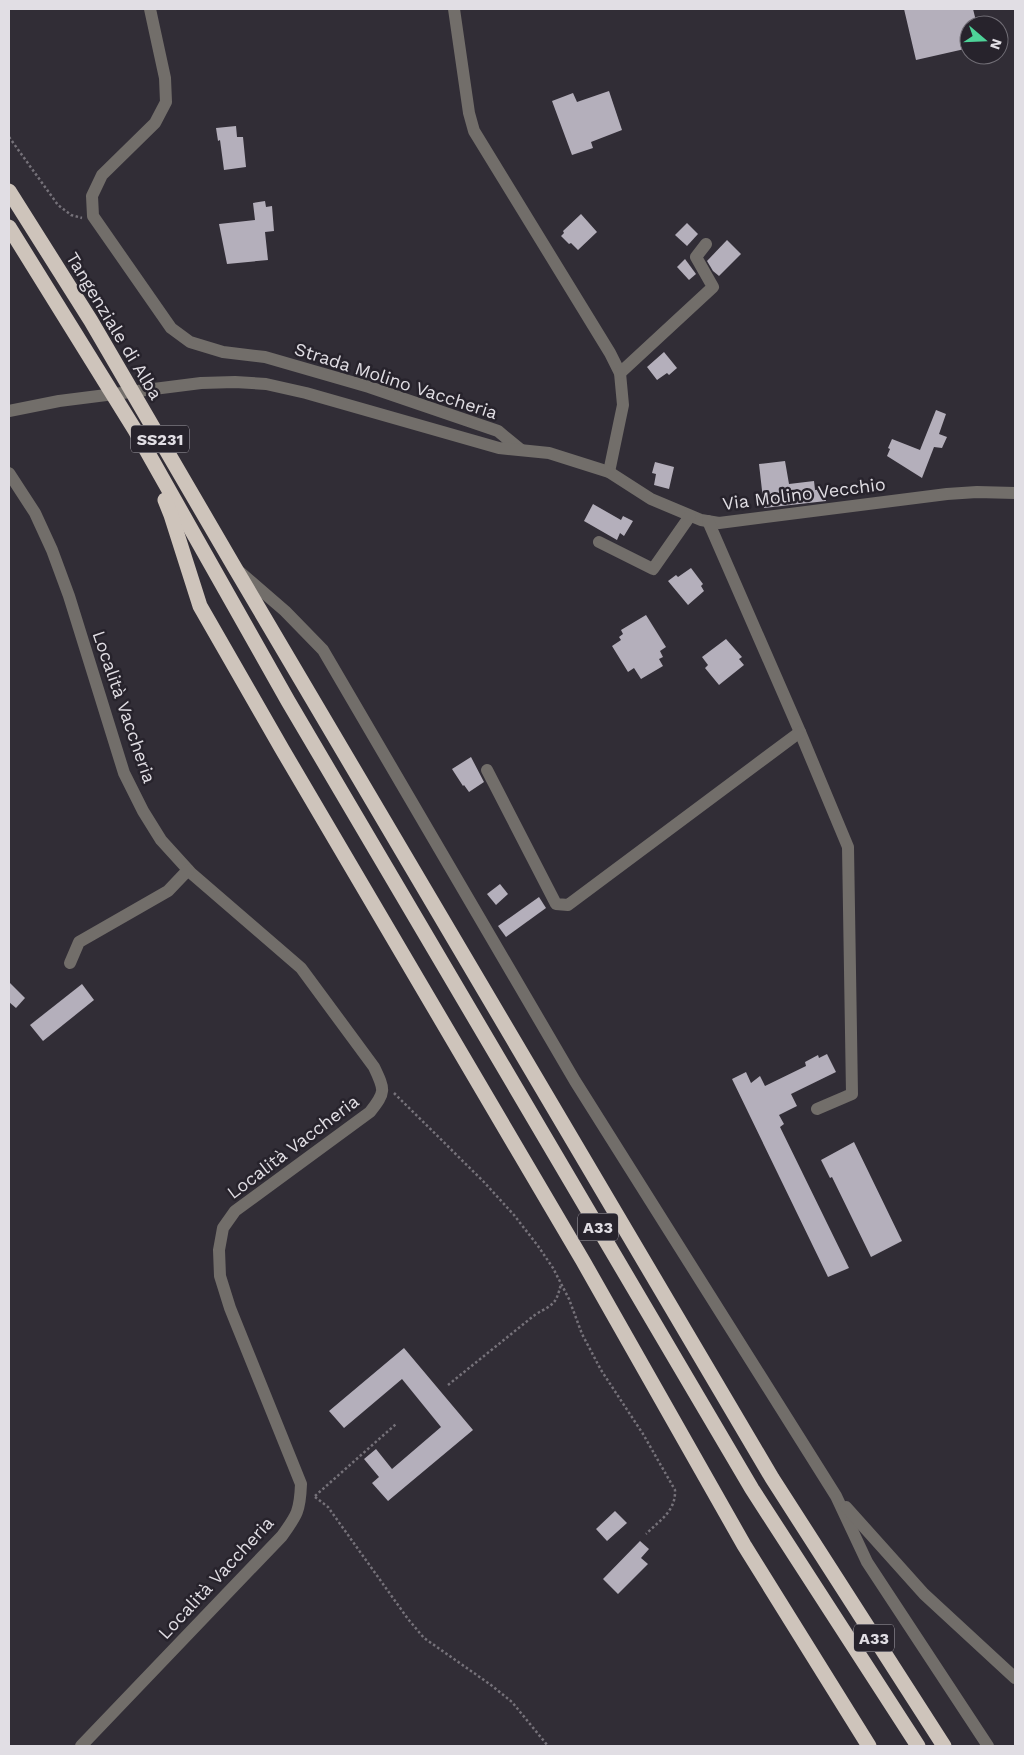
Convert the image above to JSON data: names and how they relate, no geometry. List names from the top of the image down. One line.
{"streets":{"highway":["Tangenziale di Alba","SS231","A33"],"street":["Strada Molino Vaccheria","Via Molino Vecchio","Località Vaccheria"]},"crossings":[["Tangenziale di Alba","A33"],["Strada Molino Vaccheria","Via Molino Vecchio"],["SS231","A33"]],"north":"right"}
